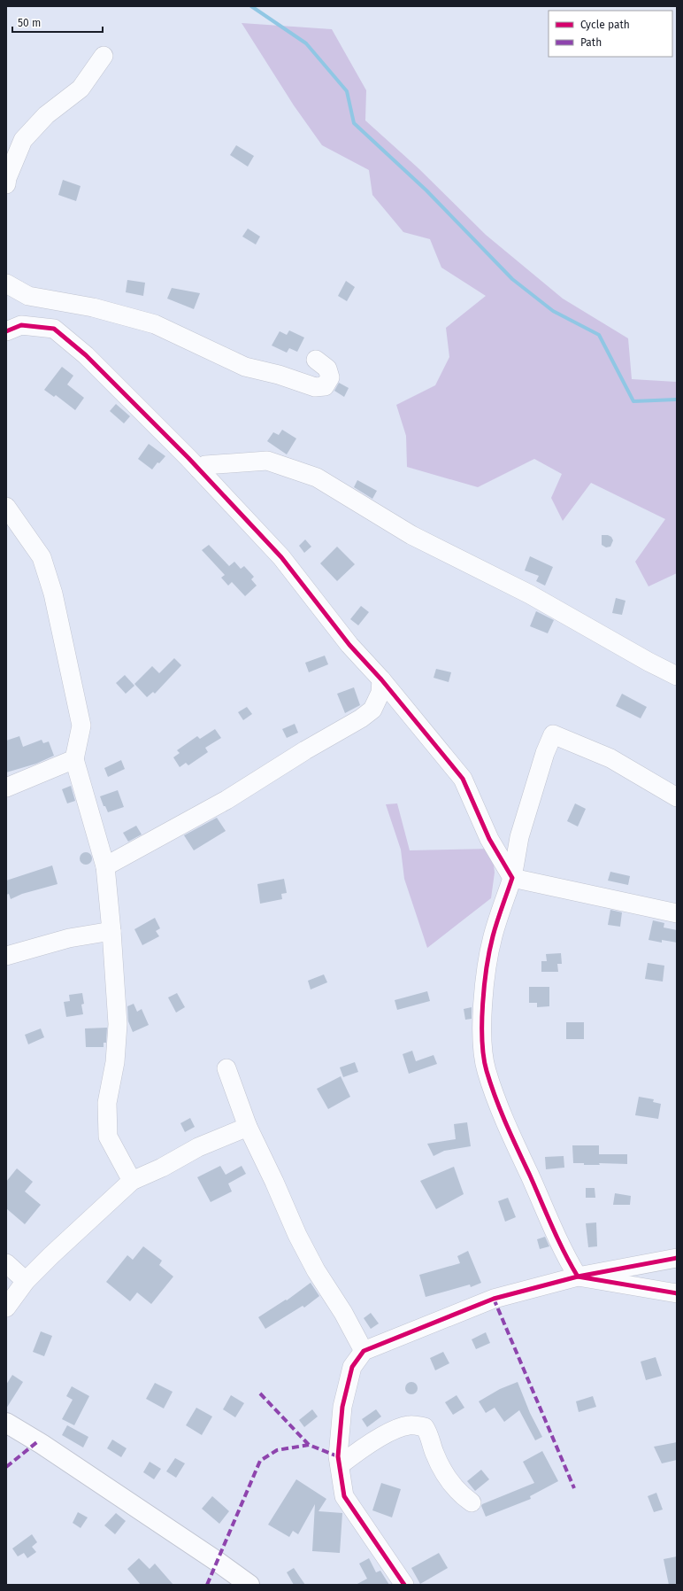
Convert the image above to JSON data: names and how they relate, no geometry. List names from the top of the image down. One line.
{"legend":["Cycle path","Path"],"scale_bar":"50 m"}
